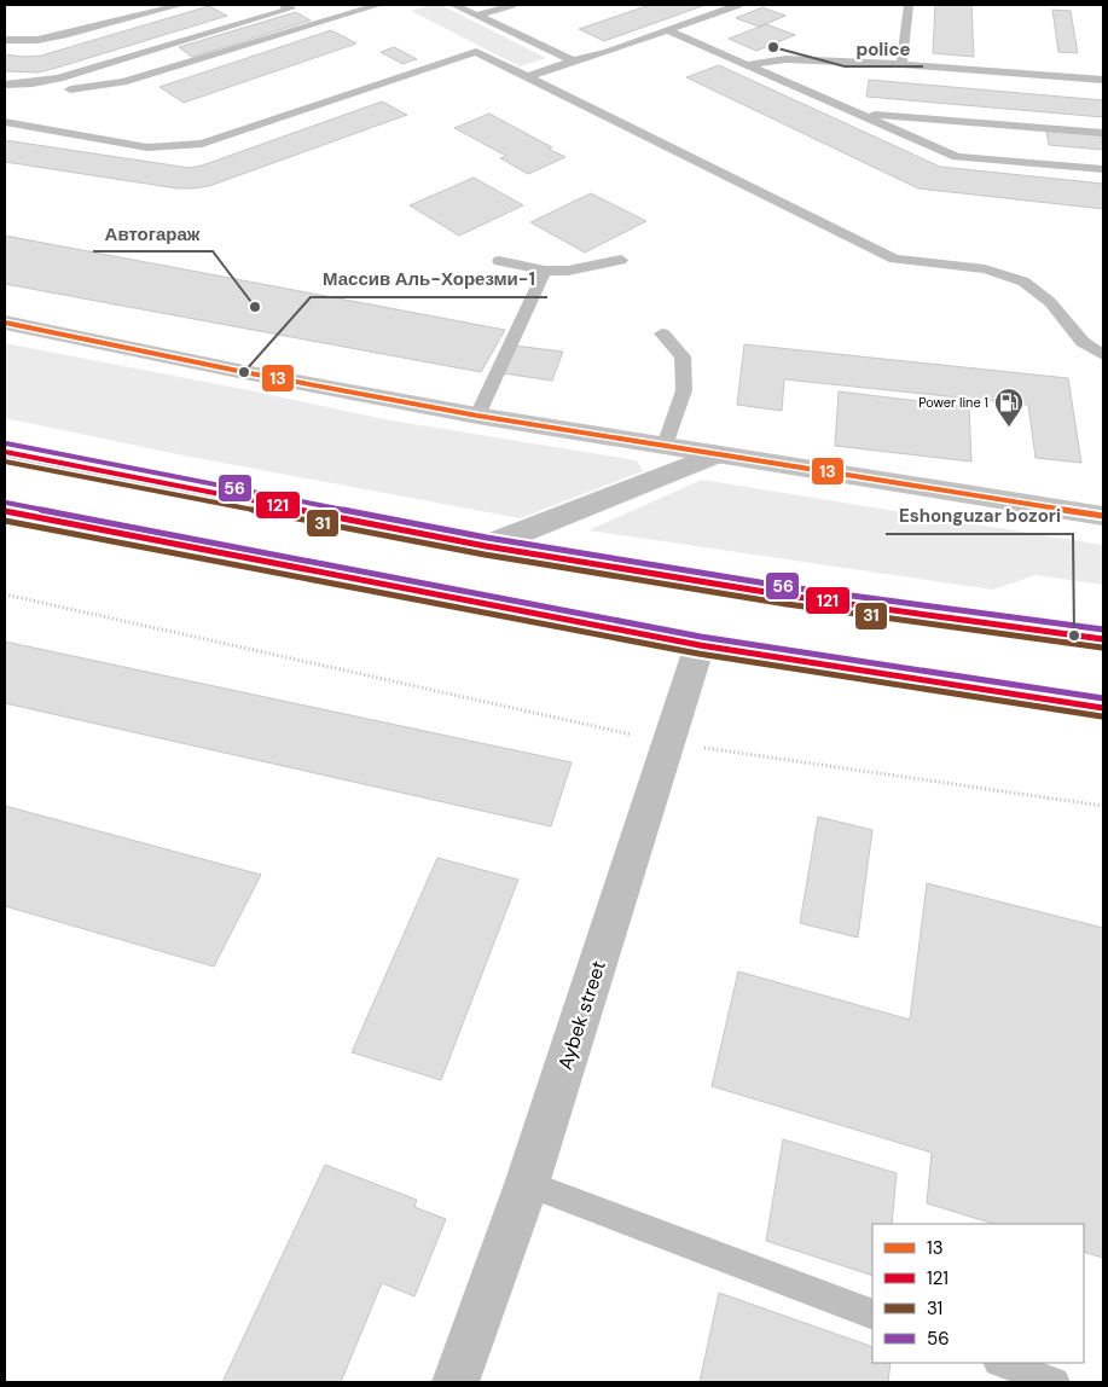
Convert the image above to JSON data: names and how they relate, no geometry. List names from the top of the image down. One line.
{"streets":{"main road":["Aybek street"]},"places":{"other":["police","Автогараж","Массив Аль-Хорезми-1","Eshonguzar bozori"],"fuel station":["Power line 1"]},"lines":["transit line 13","transit line 56","transit line 121","transit line 31"],"legend":["13","121","31","56"]}
